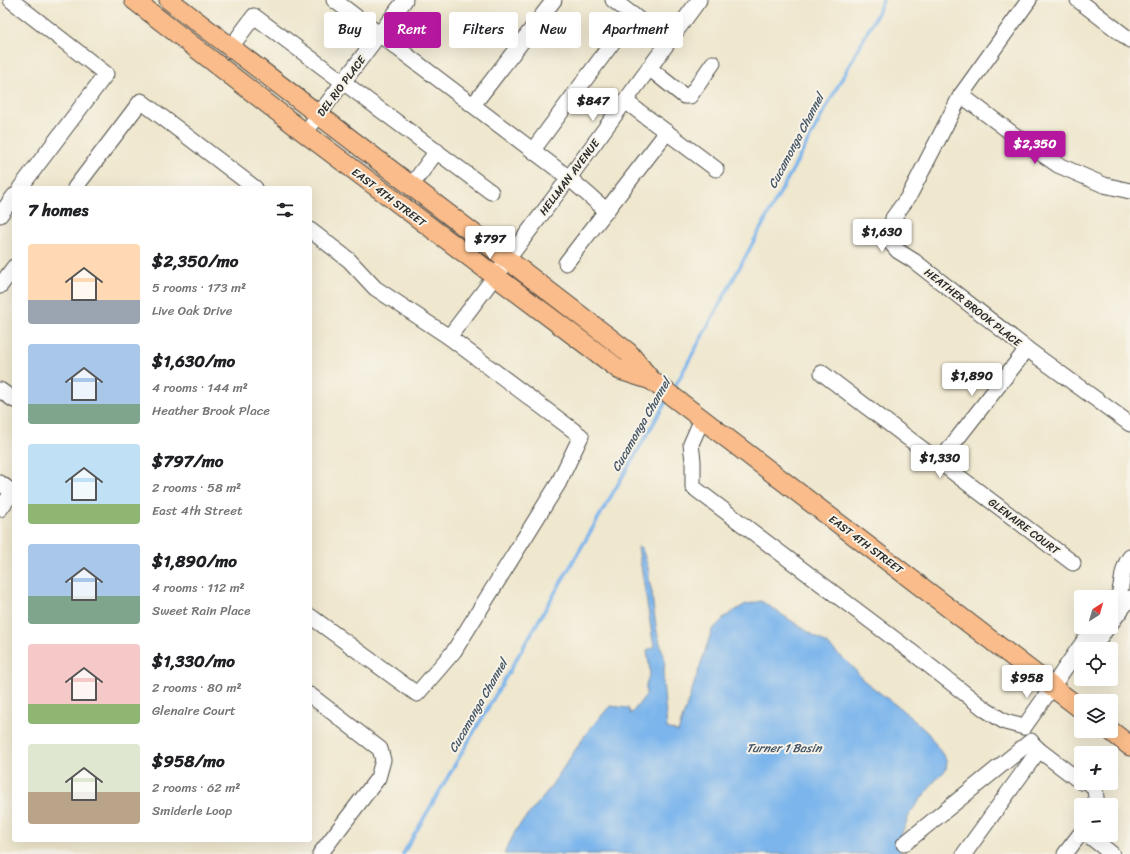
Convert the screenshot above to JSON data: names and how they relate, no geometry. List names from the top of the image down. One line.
{"streets":{"main road":["EAST 4TH STREET"],"street":["DEL RIO PLACE","HELLMAN AVENUE","HEATHER BROOK PLACE","GLENAIRE COURT"]},"crossings":[["DEL RIO PLACE","EAST 4TH STREET"],["HELLMAN AVENUE","EAST 4TH STREET"]],"water":["Cucamonga Channel","Turner 1 Basin"],"north":"top right","page":{"chip":["Buy","Rent","Filters","New","Apartment"],"price":["$847","$2,350","$1,630","$797","$1,890","$1,330","$958"],"heading":"7 homes","list":[{"name":"$2,350/mo","note":"5 rooms · 173 m² · Live Oak Drive"},{"name":"$1,630/mo","note":"4 rooms · 144 m² · Heather Brook Place"},{"name":"$797/mo","note":"2 rooms · 58 m² · East 4th Street"},{"name":"$1,890/mo","note":"4 rooms · 112 m² · Sweet Rain Place"},{"name":"$1,330/mo","note":"2 rooms · 80 m² · Glenaire Court"},{"name":"$958/mo","note":"2 rooms · 62 m² · Smiderle Loop"}],"map_buttons":["+","−"]}}
